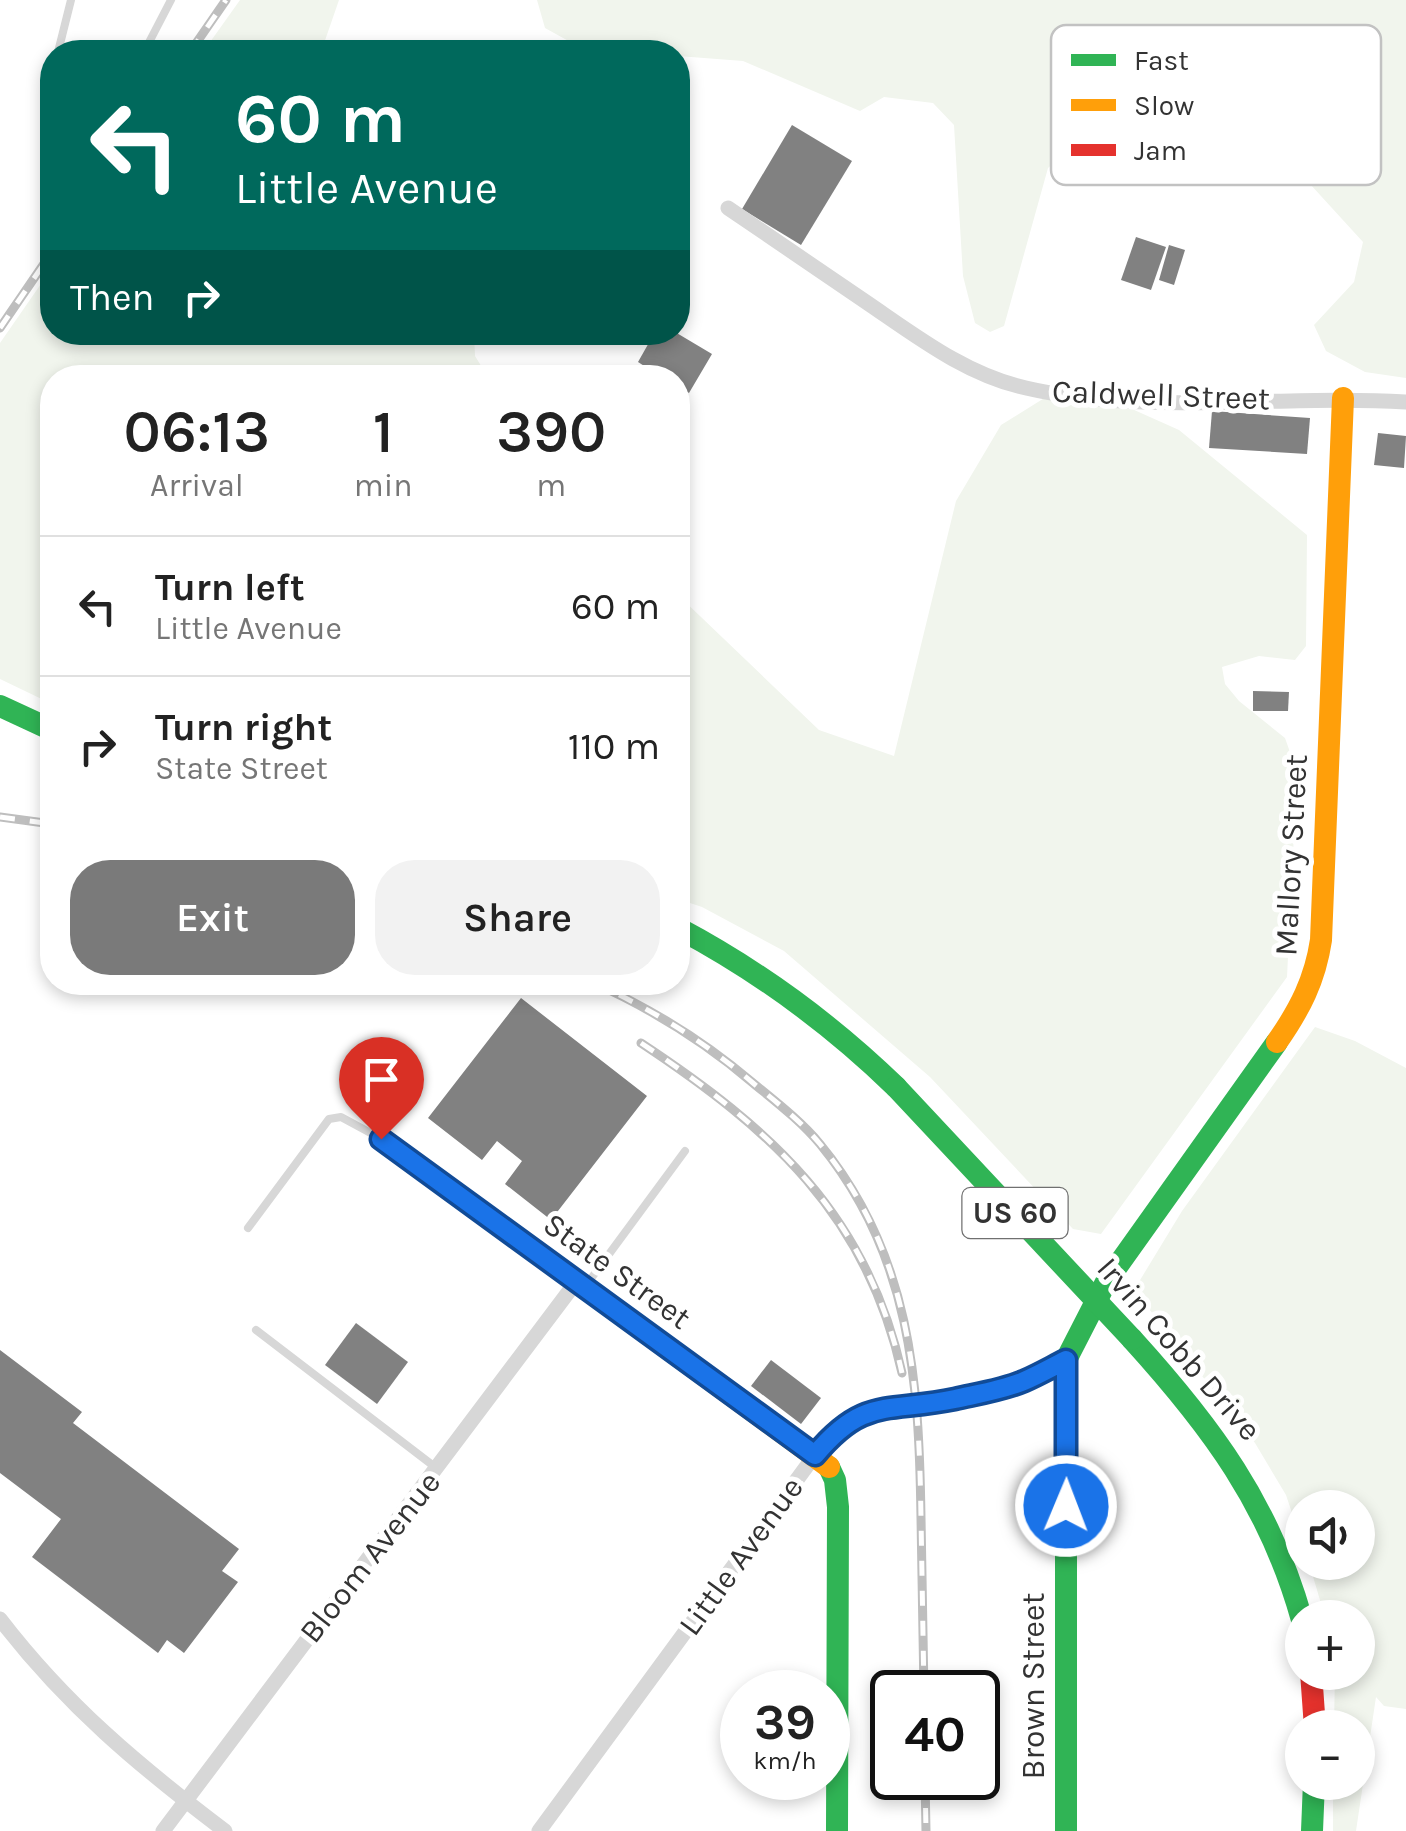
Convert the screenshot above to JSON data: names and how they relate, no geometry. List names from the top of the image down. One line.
{"streets":{"street":["Caldwell Street","Mallory Street","US 60","State Street","Irvin Cobb Drive","Little Avenue","Bloom Avenue","Brown Street"]},"crossings":[["Caldwell Street","Mallory Street"],["Mallory Street","Little Avenue"],["Mallory Street","Brown Street"],["State Street","Little Avenue"],["State Street","Bloom Avenue"],["Little Avenue","Brown Street"]],"legend":["Fast","Slow","Jam"],"page":{"turn":["60 m","Little Avenue"],"then":"Then","eta":["06:13","Arrival","1","min","390","m"],"list":[{"name":"Turn left","note":"Little Avenue","value":"60 m"},{"name":"Turn right","note":"State Street","value":"110 m"}],"buttons":["Exit","Share"],"map_buttons":["+","−"],"speed":"39 km/h","limit":"40"}}
